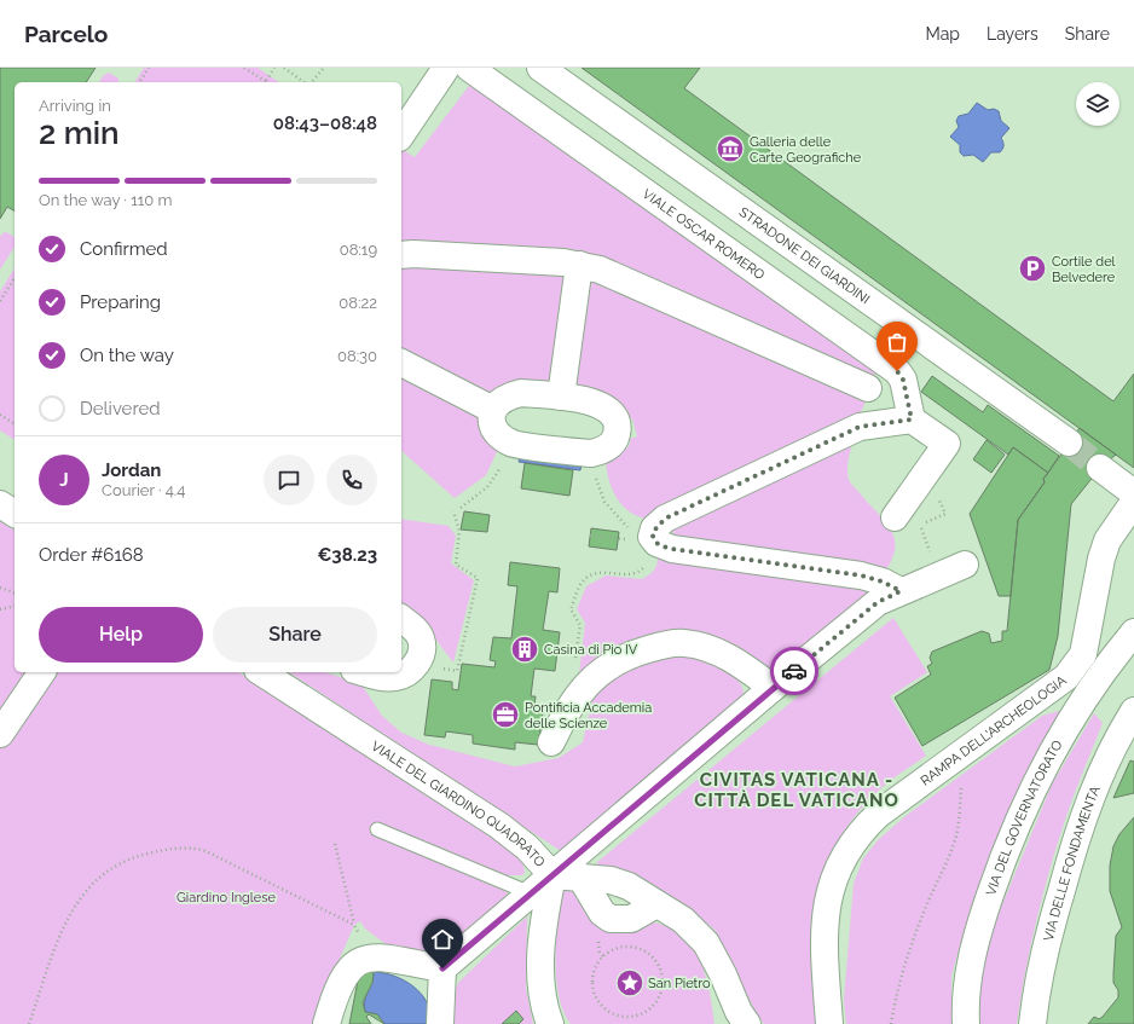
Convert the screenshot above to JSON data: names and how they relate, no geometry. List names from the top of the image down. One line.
{"streets":{"street":["VIALE OSCAR ROMERO","STRADONE DEI GIARDINI","RAMPA DELL'ARCHEOLOGIA","VIALE DEL GIARDINO QUADRATO","VIA DEL GOVERNATORATO","VIA DELLE FONDAMENTA"]},"districts":["CIVITAS VATICANA - CITTÀ DEL VATICANO"],"parks":["Giardino Inglese"],"places":{"museum":["Galleria delle Carte Geografiche"],"parking":["Cortile del Belvedere"],"building":["Casina di Pio IV"],"office":["Pontificia Accademia delle Scienze"],"place":["San Pietro"]},"page":{"header":"Parcelo","nav":["Map","Layers","Share"],"heading":["2 min","Arriving in","08:43–08:48"],"panel":["Jordan","Courier · 4.4","Order #6168","€38.23"],"bar":"On the way · 110 m","list":[["Confirmed","08:19"],["Preparing","08:22"],["On the way","08:30"],"Delivered"],"round":"J","buttons":["Help","Share"]}}
